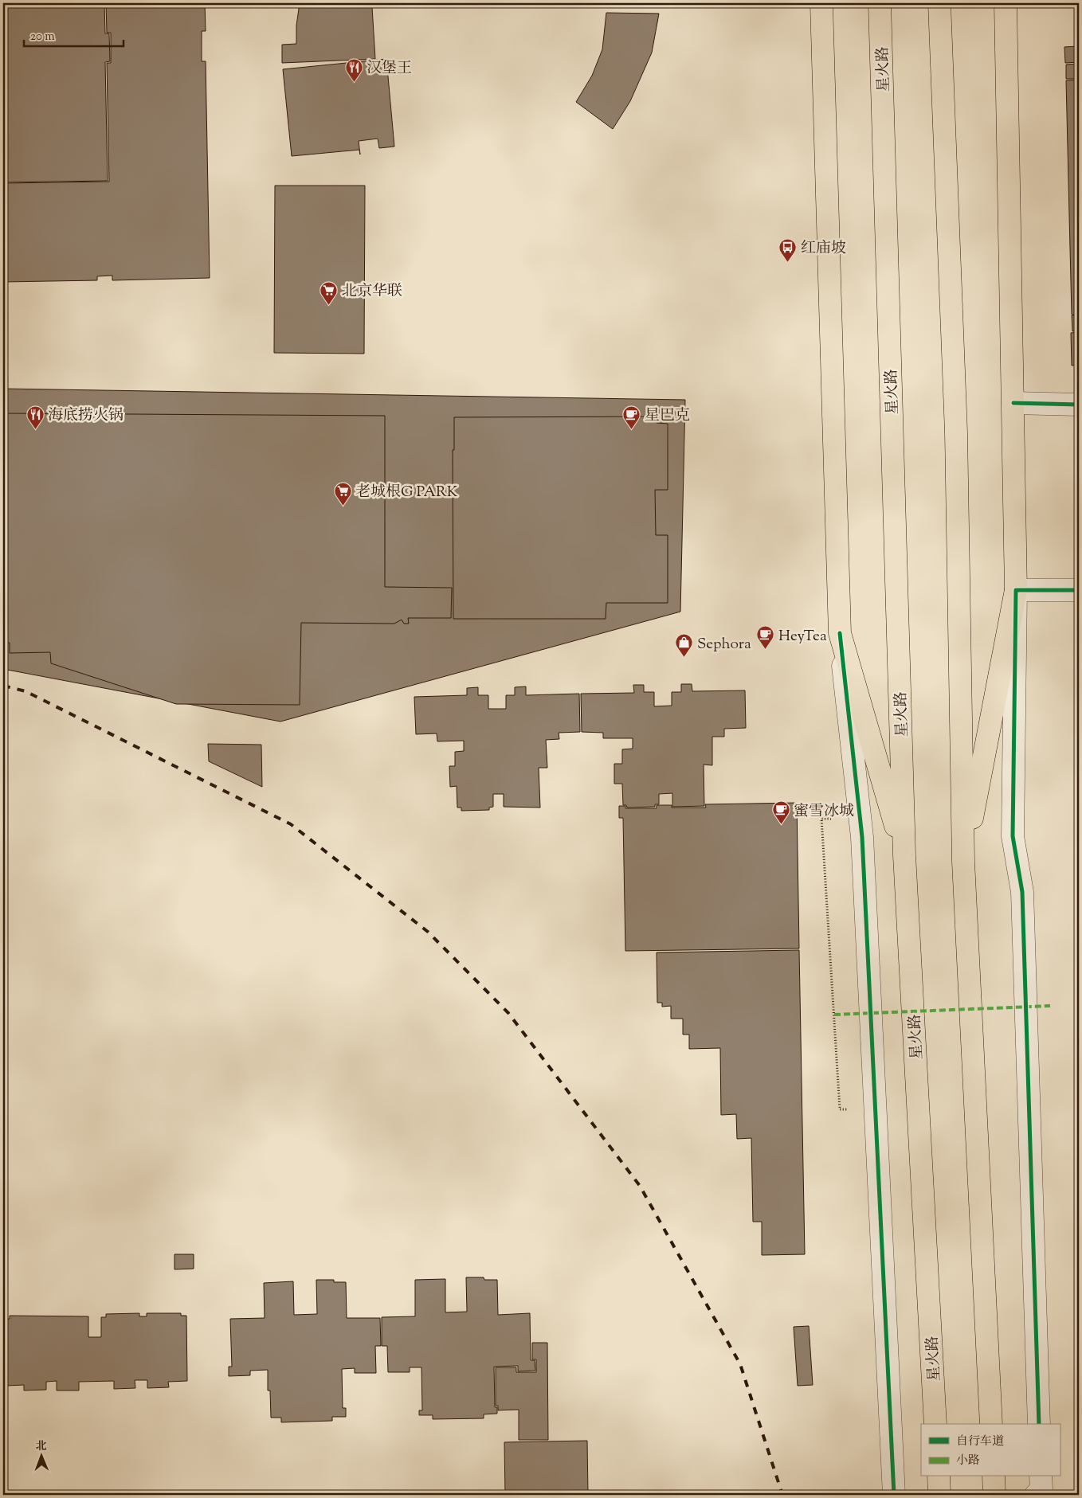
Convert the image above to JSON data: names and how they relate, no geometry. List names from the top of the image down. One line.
{"streets":{"main road":["星火路"]},"places":{"restaurant":["汉堡王","海底捞火锅"],"bus stop":["红庙坡"],"supermarket":["北京华联","老城根G PARK"],"cafe":["星巴克","HeyTea","蜜雪冰城"],"shop":["Sephora"]},"legend":["自行车道","小路"],"scale_bar":"20 m","north":"top"}
